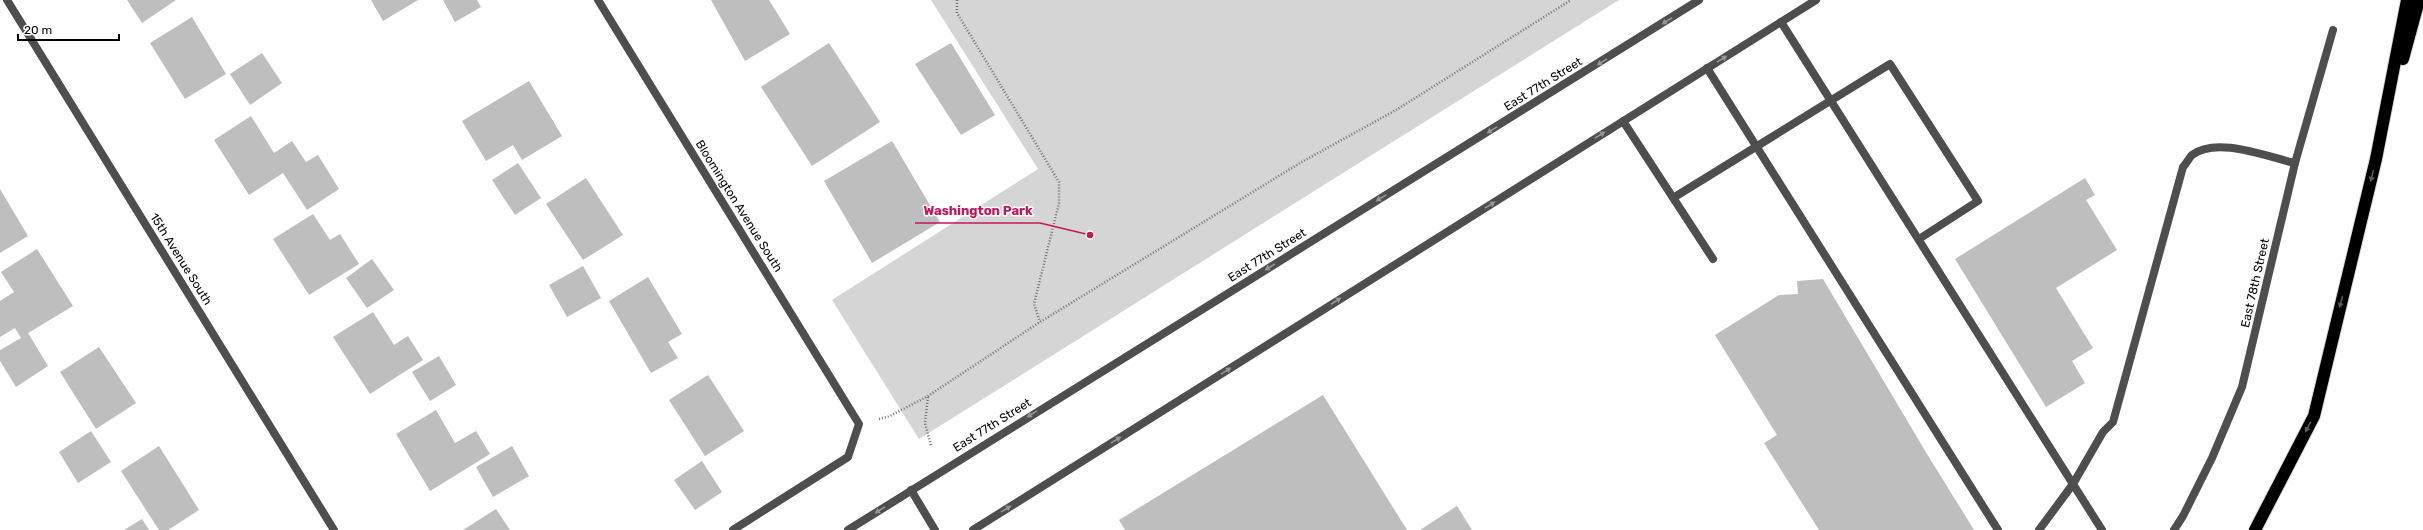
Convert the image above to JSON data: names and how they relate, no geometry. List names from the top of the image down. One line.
{"streets":{"street":["East 77th Street","Bloomington Avenue South","15th Avenue South","East 78th Street"]},"places":["Washington Park"],"scale_bar":"20 m"}
